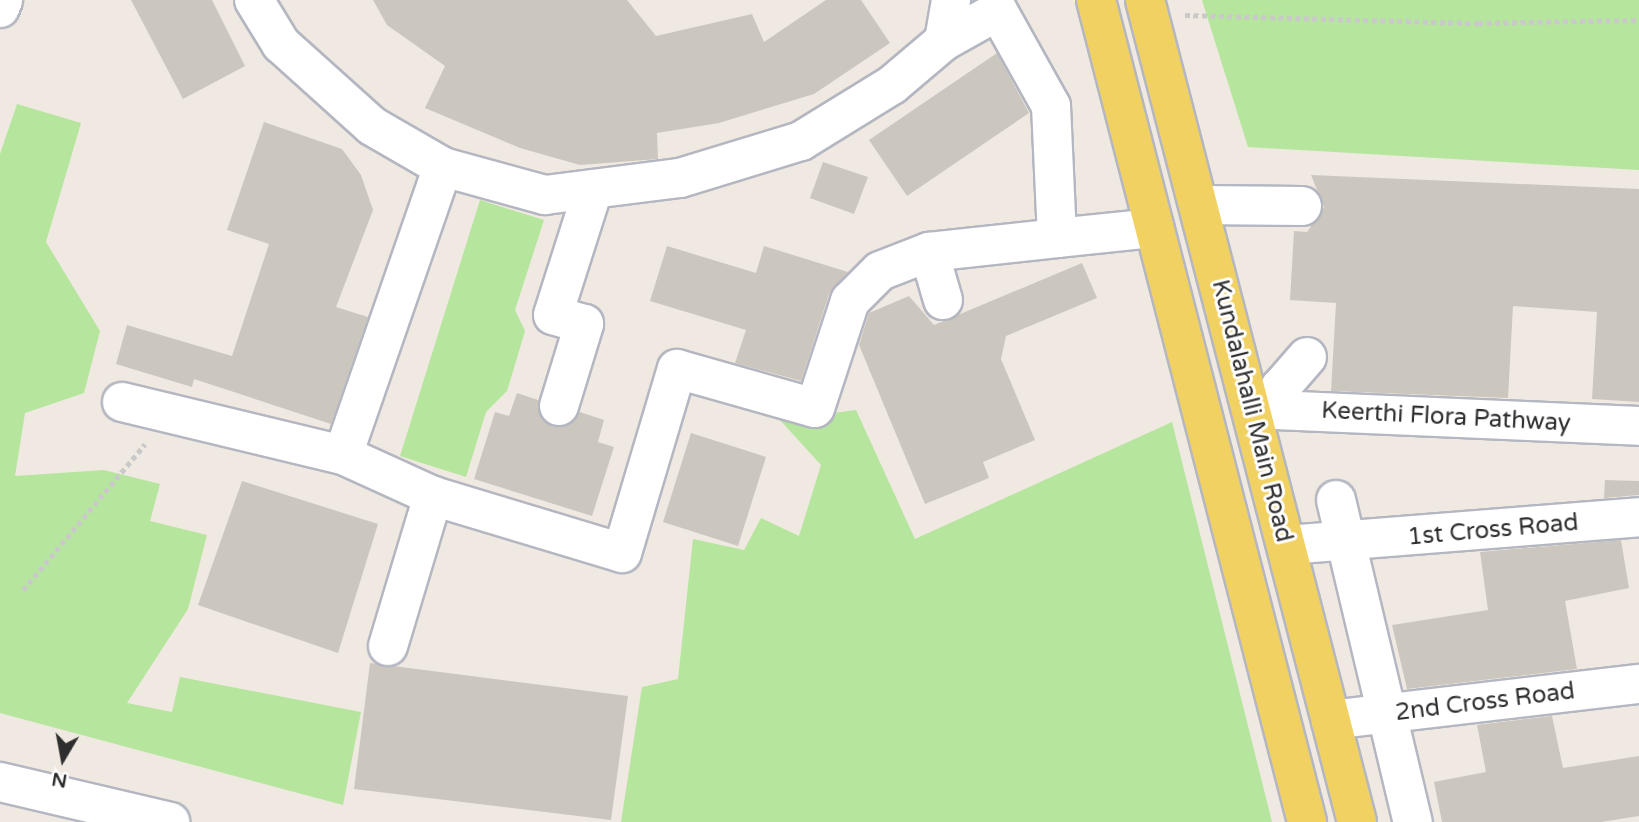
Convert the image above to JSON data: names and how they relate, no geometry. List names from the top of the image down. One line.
{"streets":{"main road":["Kundalahalli Main Road"],"street":["Keerthi Flora Pathway","1st Cross Road","2nd Cross Road"]},"crossings":[["Kundalahalli Main Road","Keerthi Flora Pathway"],["Kundalahalli Main Road","1st Cross Road"],["Kundalahalli Main Road","2nd Cross Road"]],"north":"bottom"}
